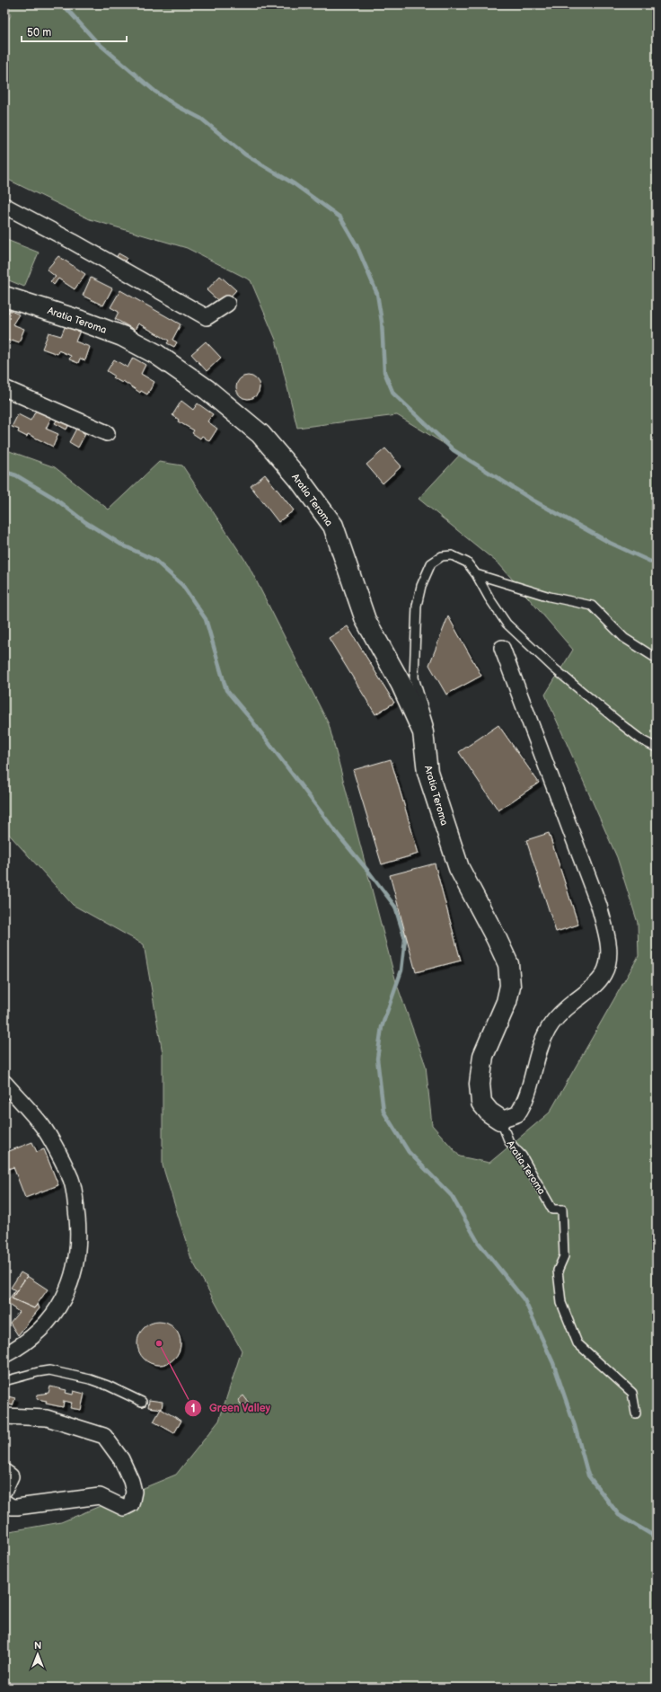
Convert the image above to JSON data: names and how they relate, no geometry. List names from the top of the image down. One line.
{"streets":{"main road":["Aratia Teroma"]},"places":["Green Valley"],"scale_bar":"50 m","north":"top"}
